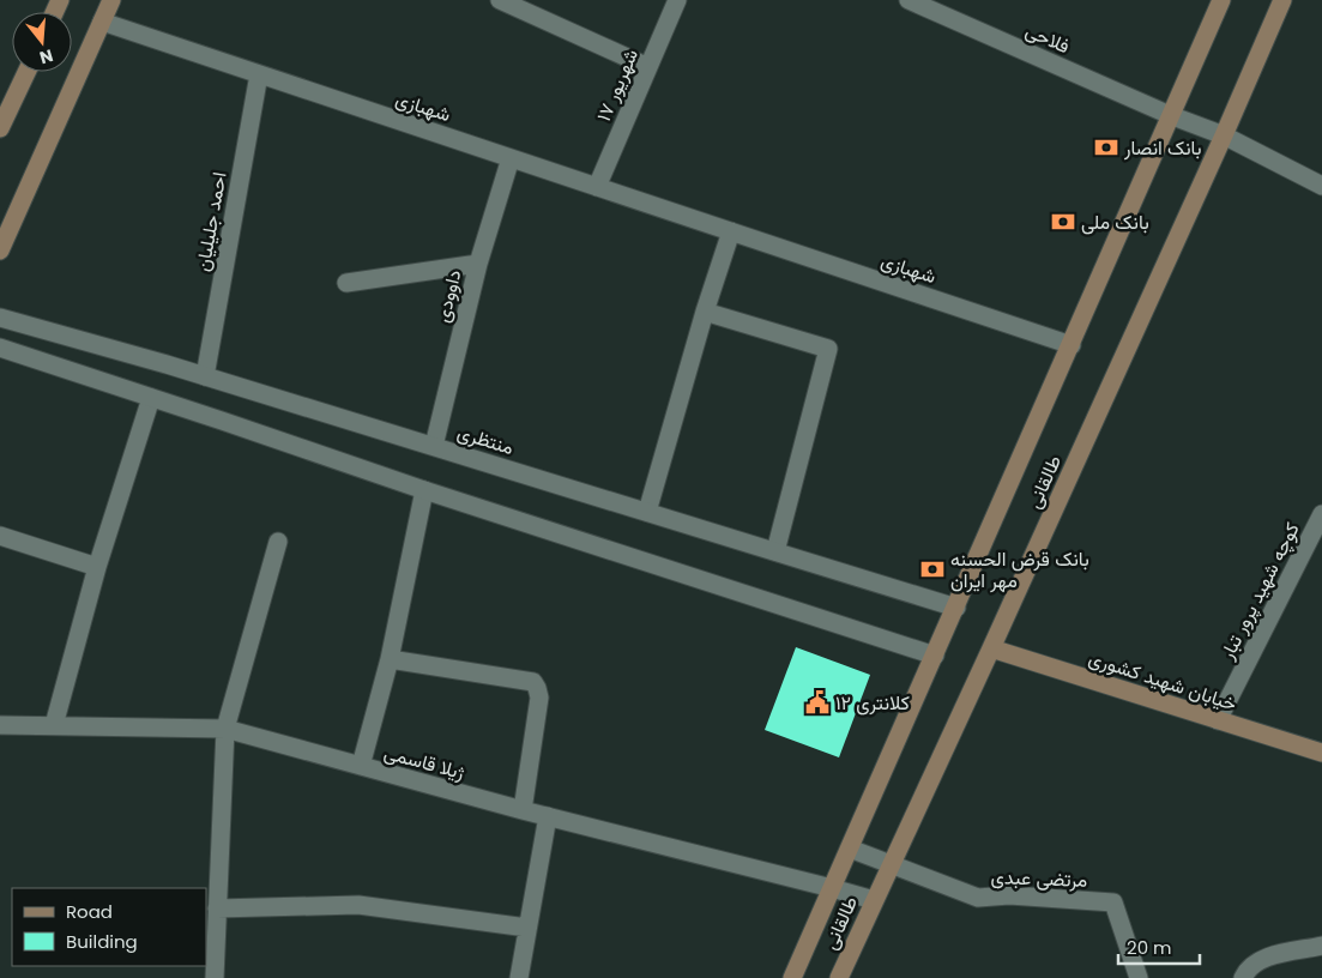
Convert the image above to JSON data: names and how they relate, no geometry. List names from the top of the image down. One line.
{"streets":{"main road":["طالقانی","خیابان شهید کشوری"],"street":["فلاحی","۱۷ شهریور","شهبازی","احمد جلیلیان","داوودی","منتظری","کوچه شهید پرور تبار","ژیلا قاسمی","مرتضی عبدی"]},"crossings":[["فلاحی","طالقانی"],["۱۷ شهریور","شهبازی"],["شهبازی","احمد جلیلیان"],["شهبازی","داوودی"],["شهبازی","طالقانی"],["احمد جلیلیان","منتظری"],["داوودی","منتظری"],["منتظری","طالقانی"],["طالقانی","خیابان شهید کشوری"],["طالقانی","ژیلا قاسمی"],["طالقانی","مرتضی عبدی"],["کوچه شهید پرور تبار","خیابان شهید کشوری"]],"places":{"bank":["بانک انصار","بانک ملی","بانک قرض الحسنه مهر ایران"],"public building":["کلانتری ۱۲"]},"legend":["Road","Building"],"scale_bar":"20 m","north":"bottom"}
